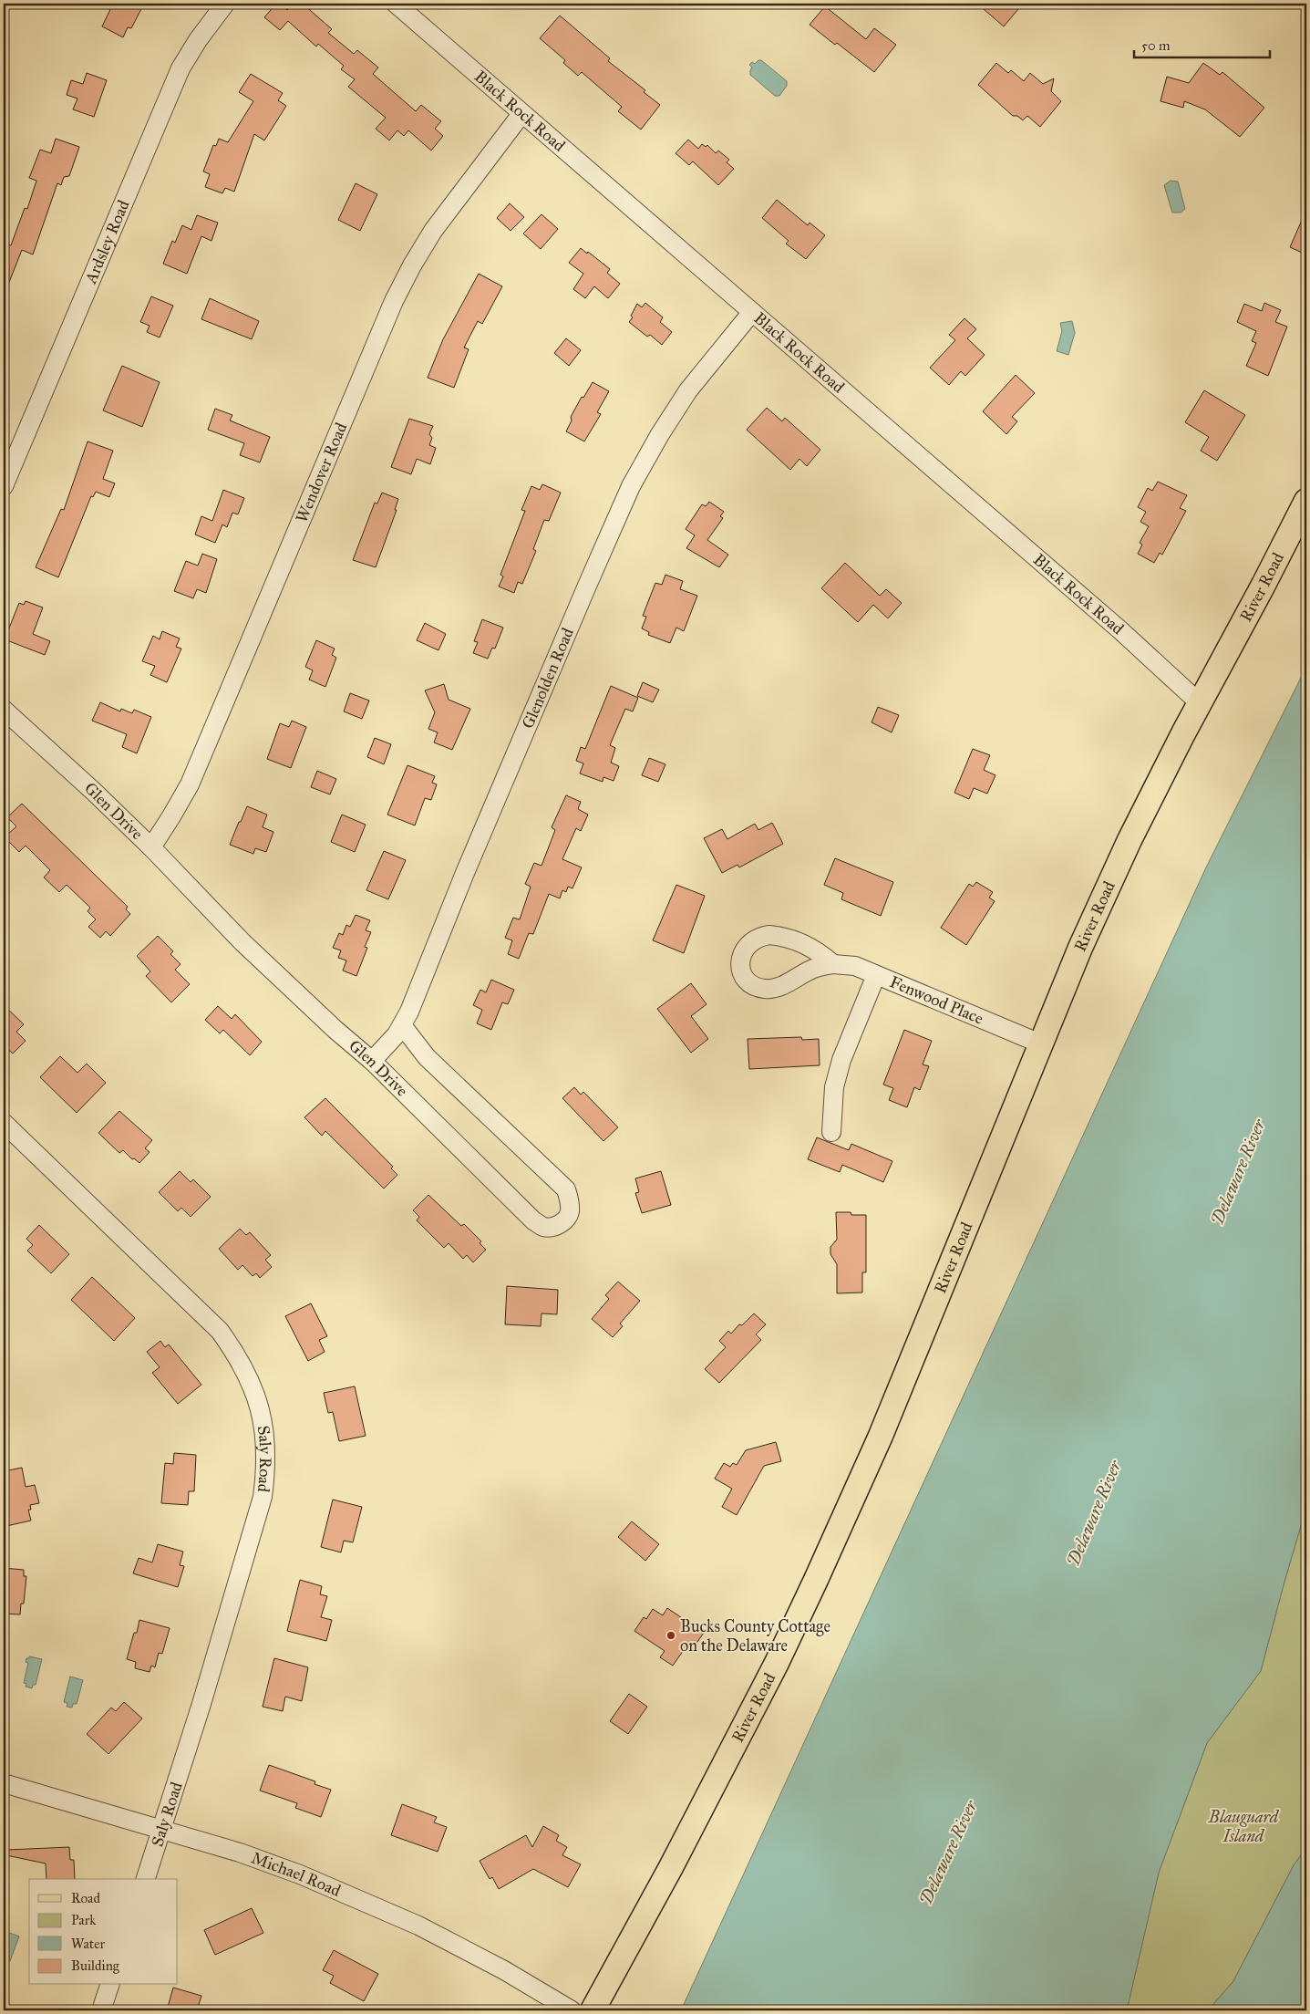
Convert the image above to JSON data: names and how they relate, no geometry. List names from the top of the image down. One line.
{"streets":{"main road":["River Road"],"street":["Black Rock Road","Ardsley Road","Wendover Road","Glenolden Road","Glen Drive","Fenwood Place","Saly Road","Michael Road"]},"crossings":[["Black Rock Road","Wendover Road"],["Black Rock Road","River Road"],["Black Rock Road","Glenolden Road"],["Wendover Road","Glen Drive"],["River Road","Fenwood Place"],["Glenolden Road","Glen Drive"],["Saly Road","Michael Road"]],"water":["Delaware River"],"parks":["Blauguard Island"],"places":["Bucks County Cottage on the Delaware"],"legend":["Road","Park","Water","Building"],"scale_bar":"50 m"}
